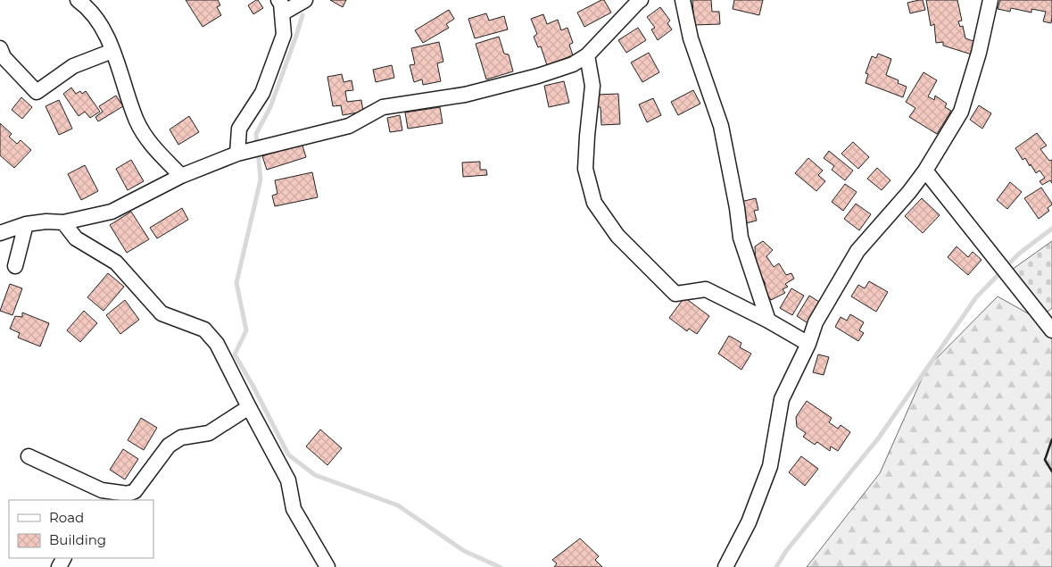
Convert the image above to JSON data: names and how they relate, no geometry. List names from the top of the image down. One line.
{"legend":["Road","Building"]}
